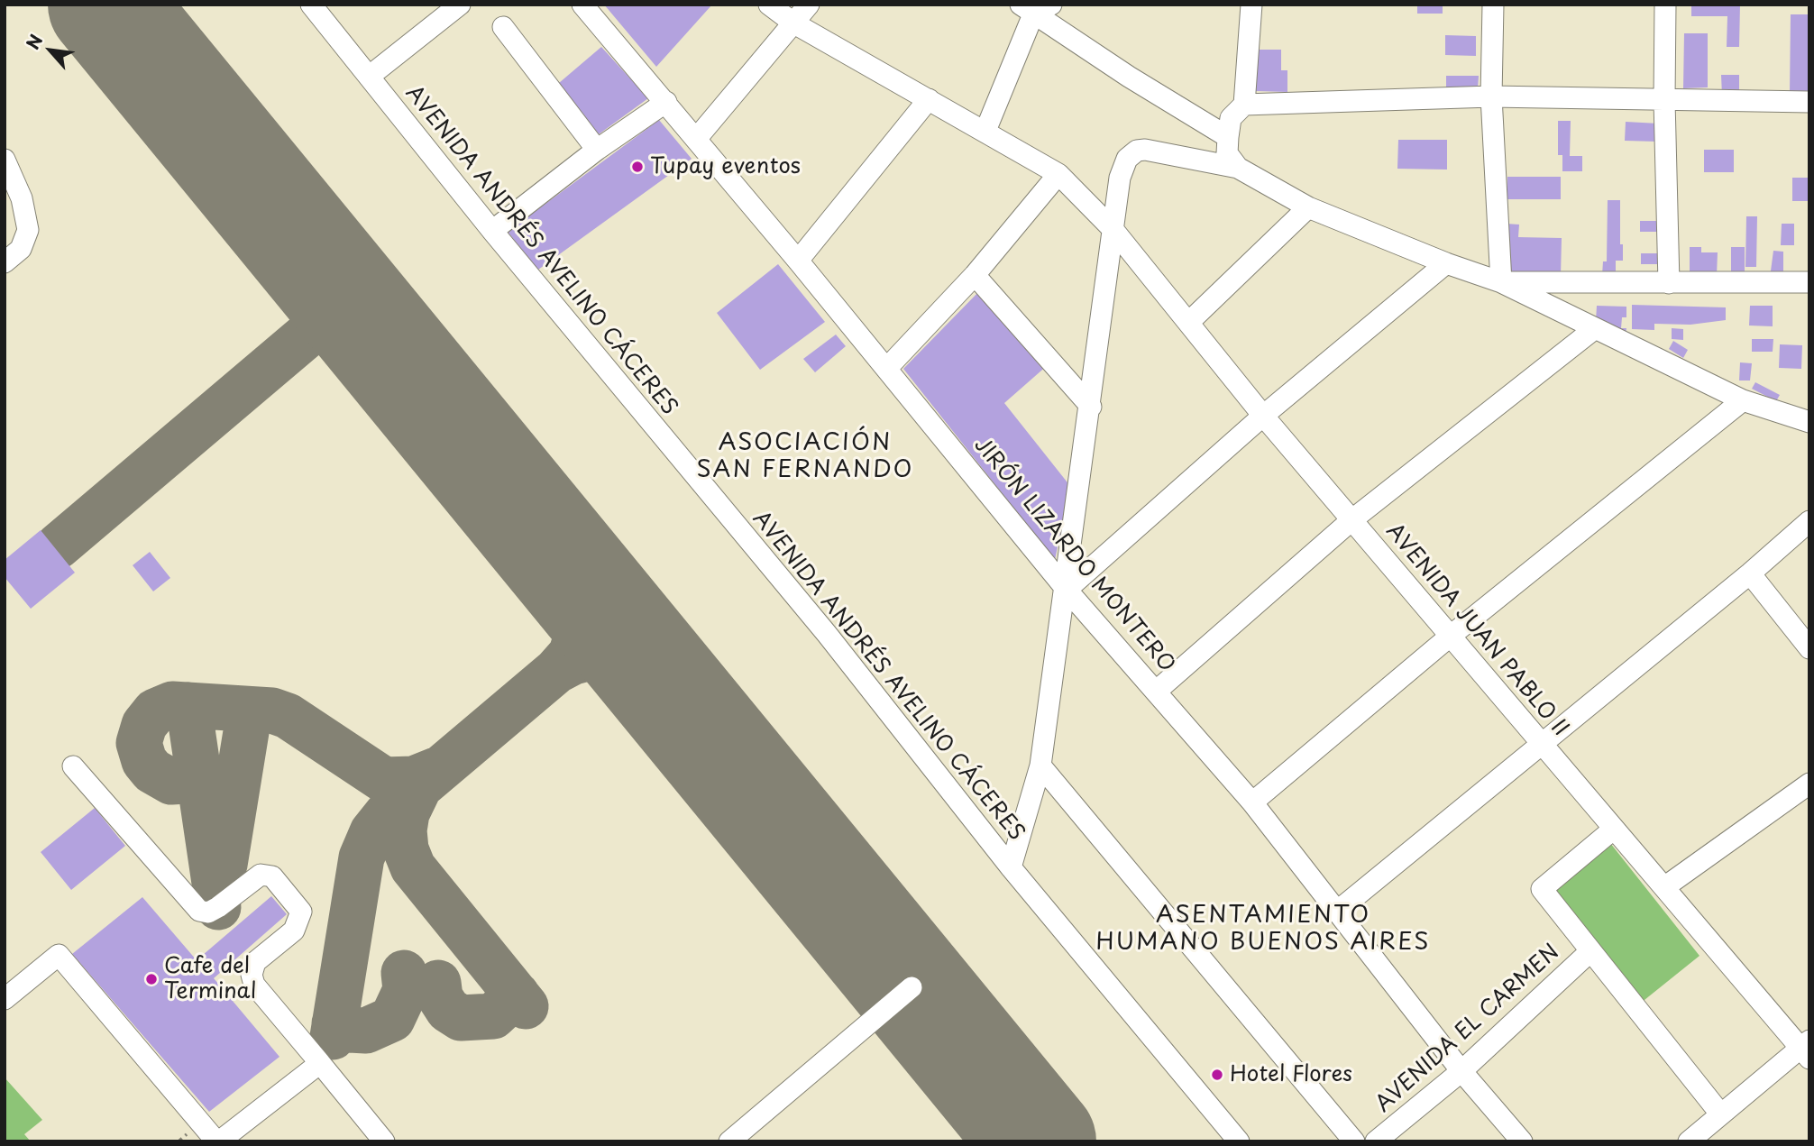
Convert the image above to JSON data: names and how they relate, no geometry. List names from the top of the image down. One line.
{"streets":{"street":["AVENIDA ANDRÉS AVELINO CÁCERES","JIRÓN LIZARDO MONTERO","AVENIDA JUAN PABLO II","AVENIDA EL CARMEN"]},"crossings":[["JIRÓN LIZARDO MONTERO","AVENIDA EL CARMEN"]],"districts":["ASOCIACIÓN SAN FERNANDO","ASENTAMIENTO HUMANO BUENOS AIRES"],"places":["Tupay eventos","Cafe del Terminal","Hotel Flores"],"north":"top left"}
